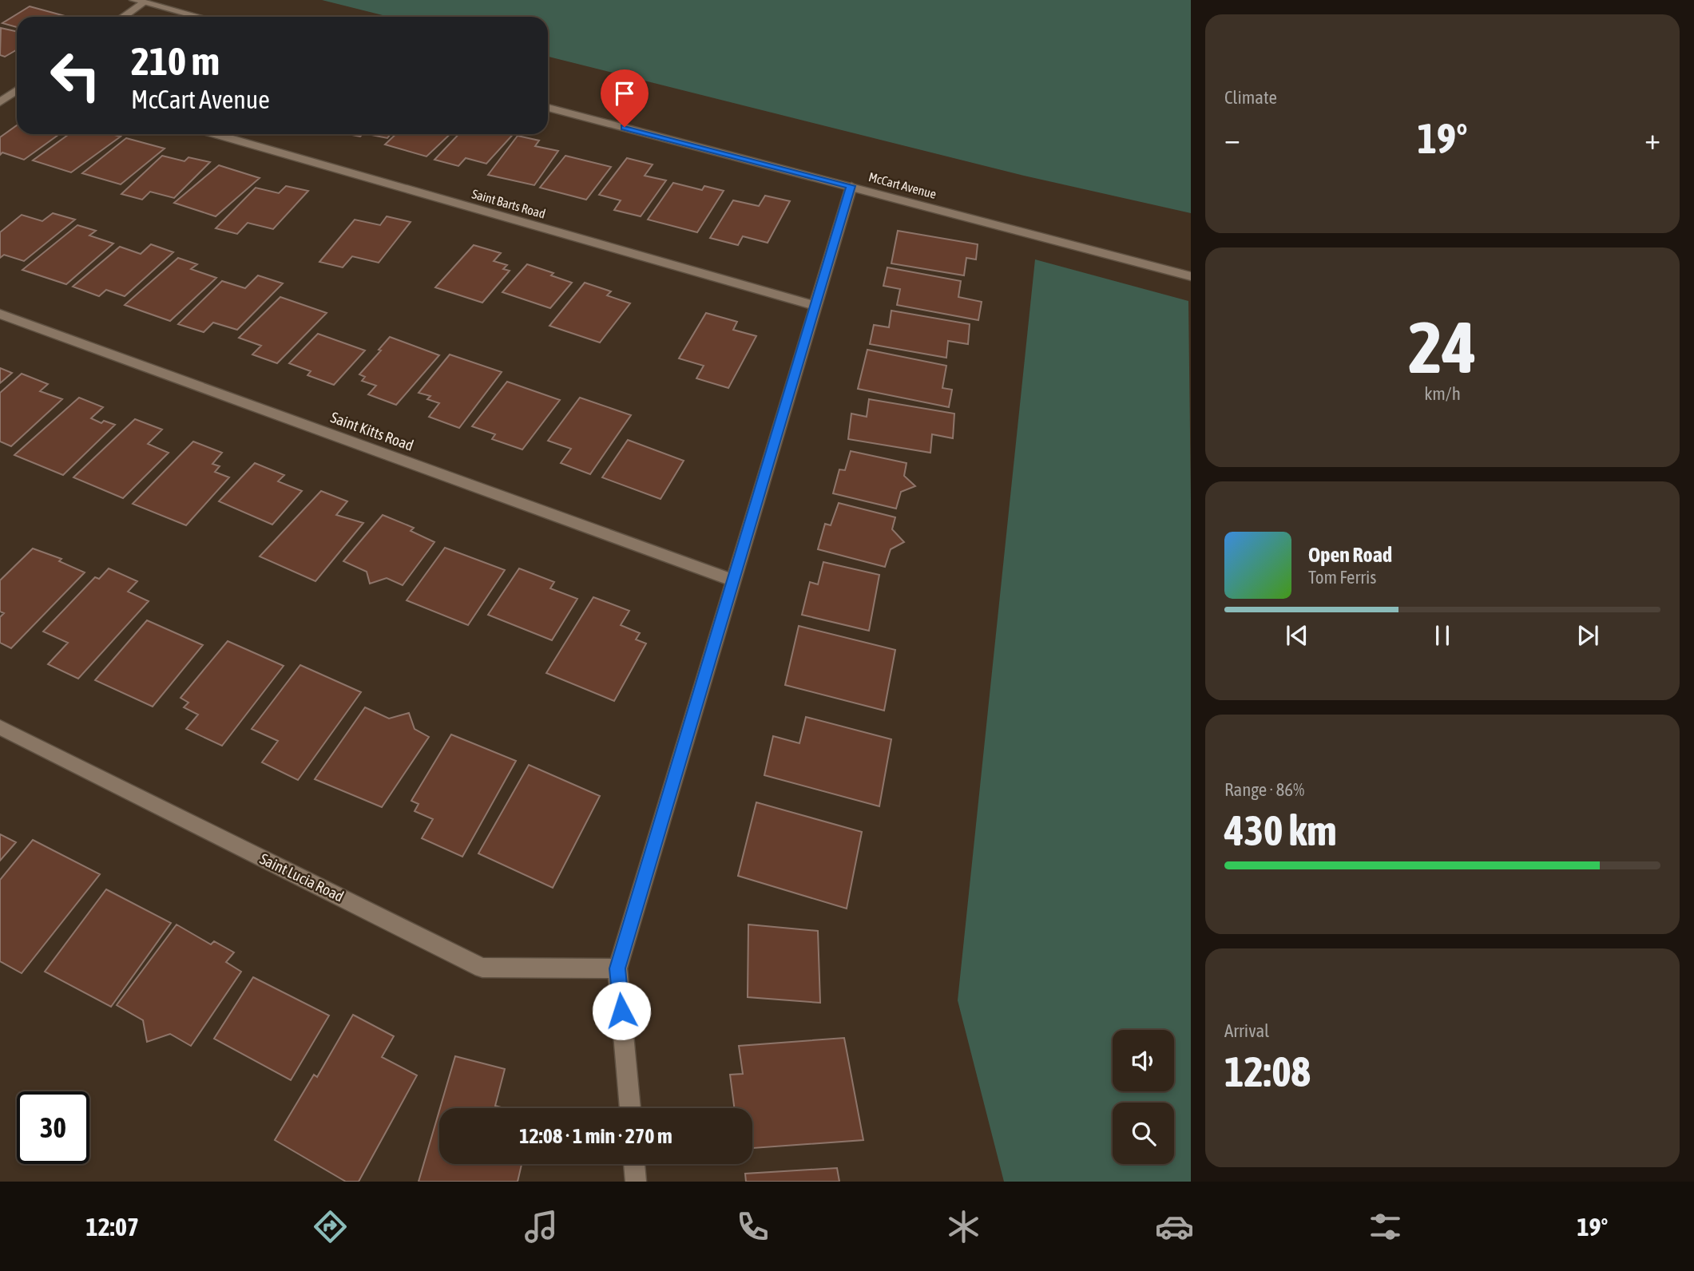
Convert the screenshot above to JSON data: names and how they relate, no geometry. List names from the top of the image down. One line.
{"streets":{"street":["McCart Avenue","Saint Barts Road","Saint Kitts Road","Saint Lucia Road"]},"page":{"tile":["Climate",["24","km/h"],["Range · 86%","430 km"],["Arrival","12:08"]],"turn":["210 m","McCart Avenue"],"heat":["−","19°","+"],"song":["Open Road","Tom Ferris"],"limit":"30","trip":"12:08 · 1 min · 270 m","tabs":["12:07","19°"]}}
